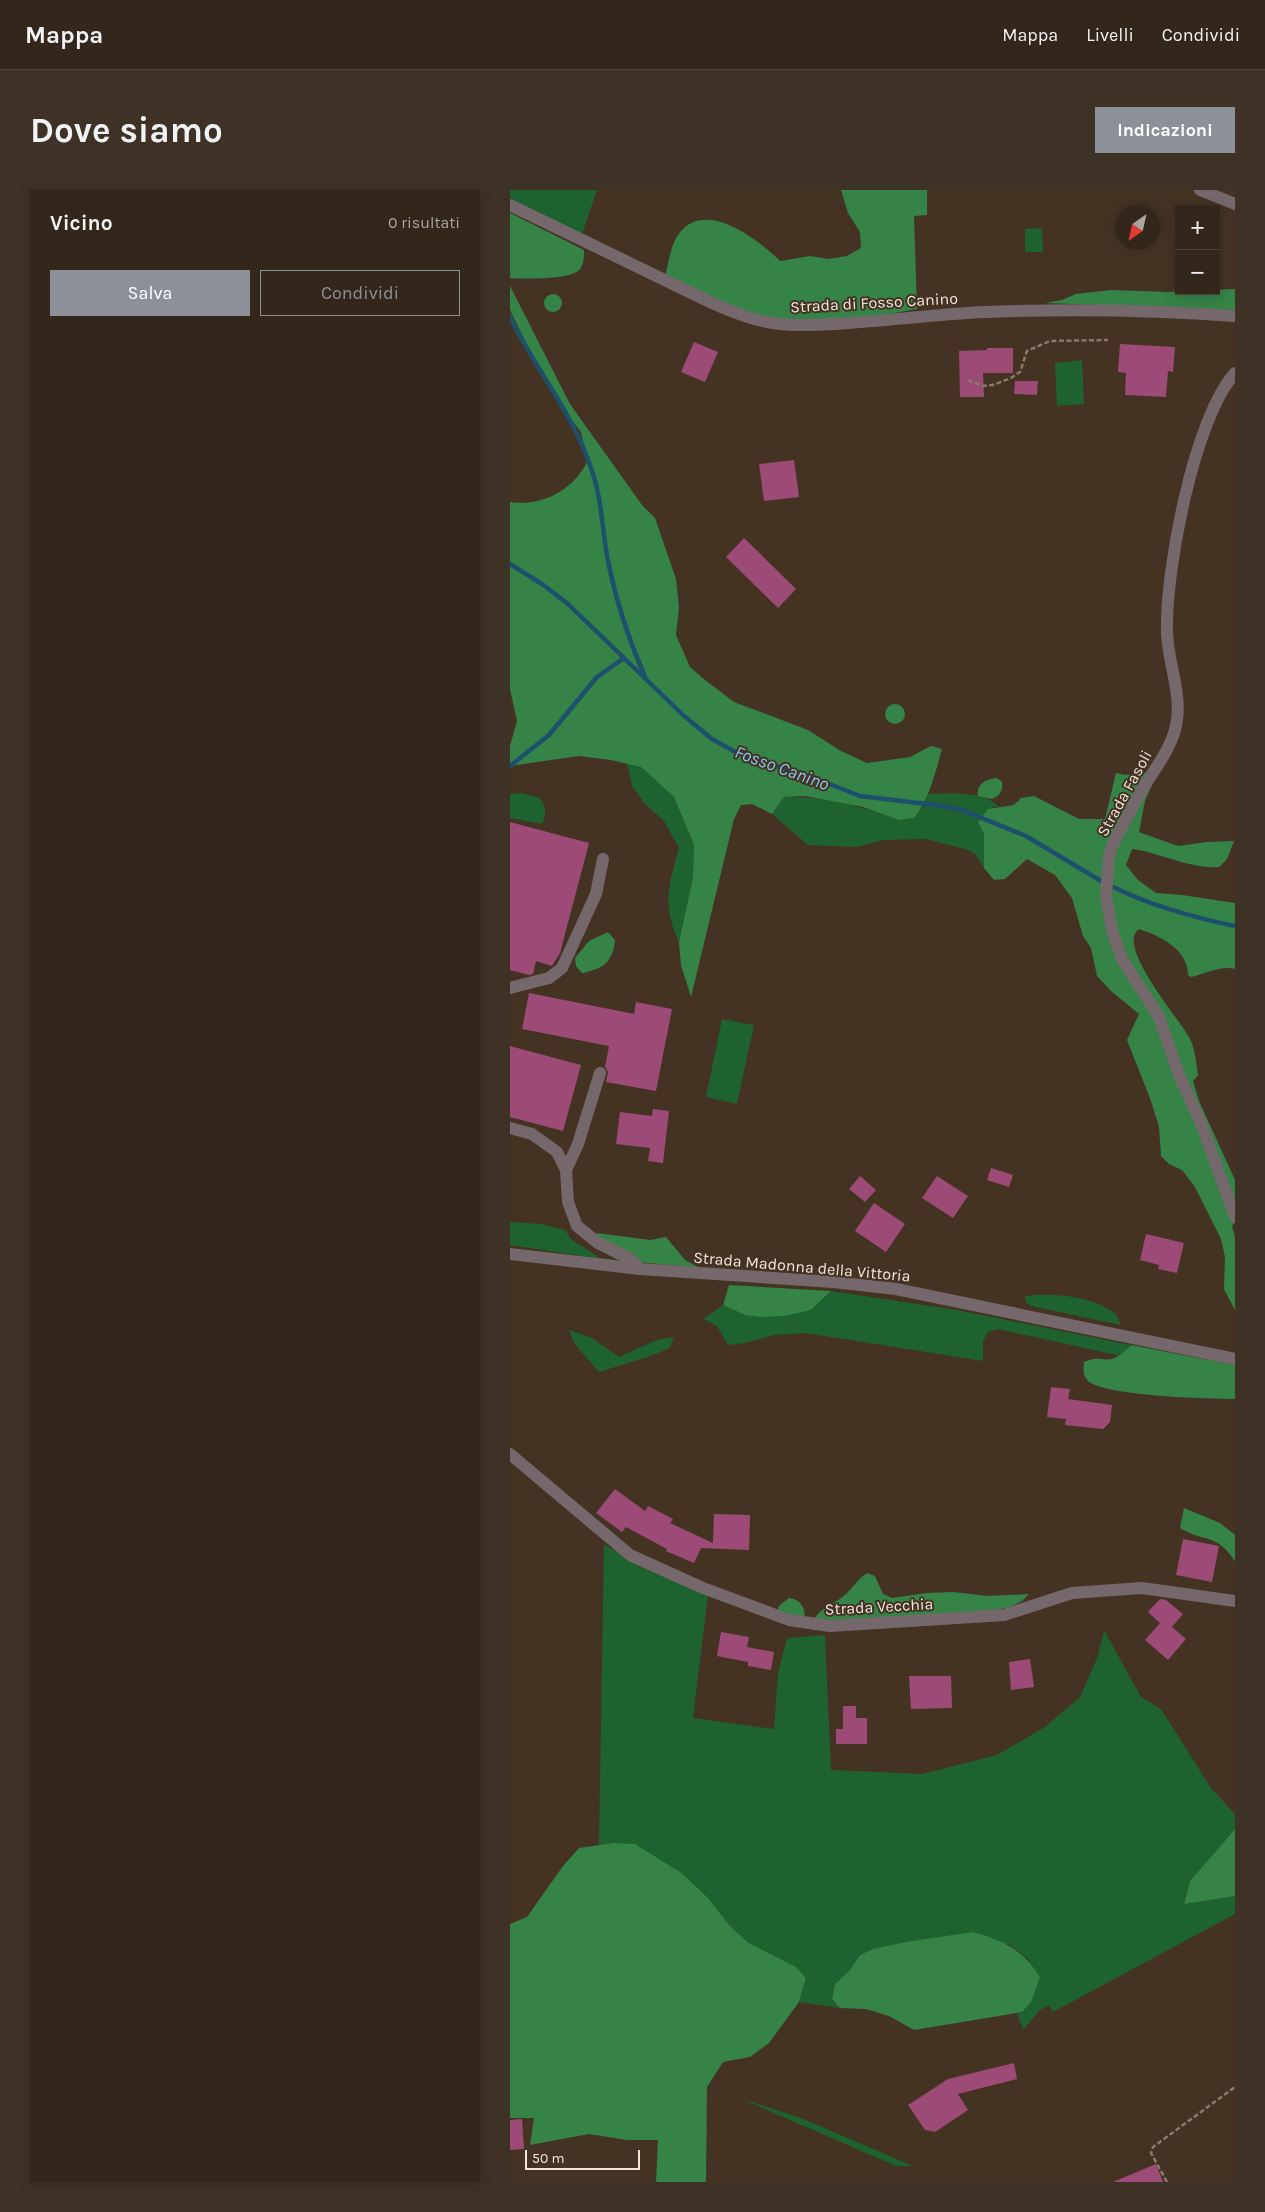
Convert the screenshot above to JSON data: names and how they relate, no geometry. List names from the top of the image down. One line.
{"streets":{"street":["Strada di Fosso Canino","Strada Fasoli","Strada Madonna della Vittoria","Strada Vecchia"]},"water":["Fosso Canino"],"scale_bar":"50 m","north":"bottom left","page":{"header":"Mappa","nav":["Mappa","Livelli","Condividi"],"buttons":["Indicazioni",["Salva","Condividi"]],"title":"Dove siamo","heading":["Vicino","0 risultati"],"map_buttons":["+","−"],"scale":"50 m"}}
